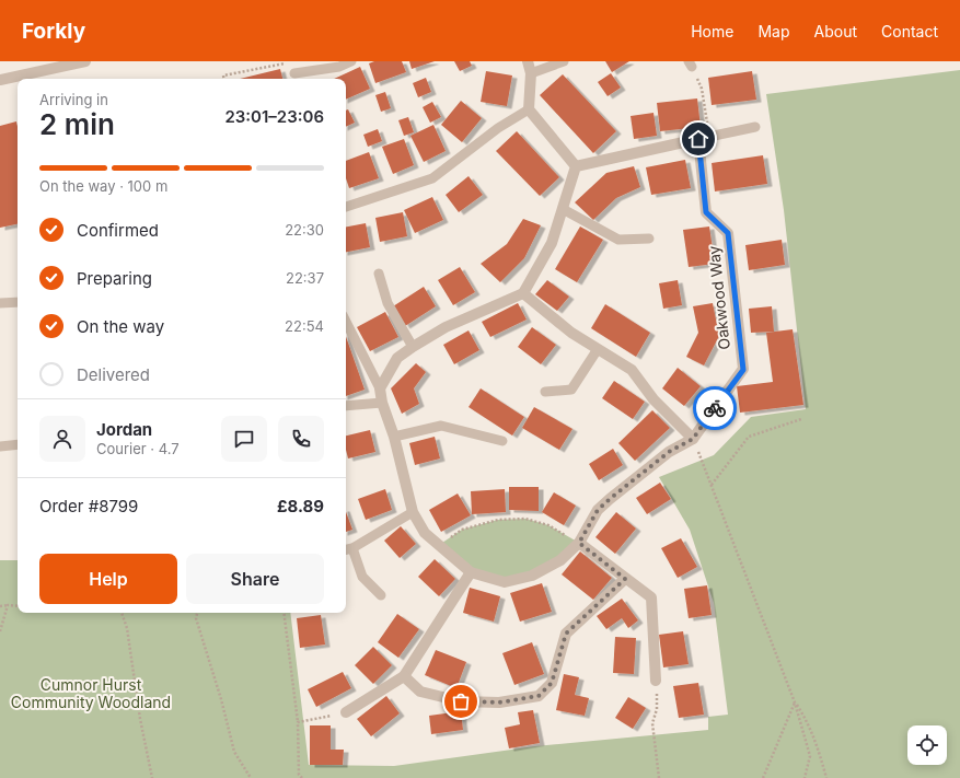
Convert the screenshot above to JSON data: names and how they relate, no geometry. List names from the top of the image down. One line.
{"streets":{"street":["Oakwood Way"]},"parks":["Cumnor Hurst Community Woodland"],"page":{"header":"Forkly","nav":["Home","Map","About","Contact"],"heading":["2 min","Arriving in","23:01–23:06"],"panel":["Jordan","Courier · 4.7","Order #8799","£8.89"],"bar":"On the way · 100 m","list":[["Confirmed","22:30"],["Preparing","22:37"],["On the way","22:54"],"Delivered"],"buttons":["Help","Share"]}}
